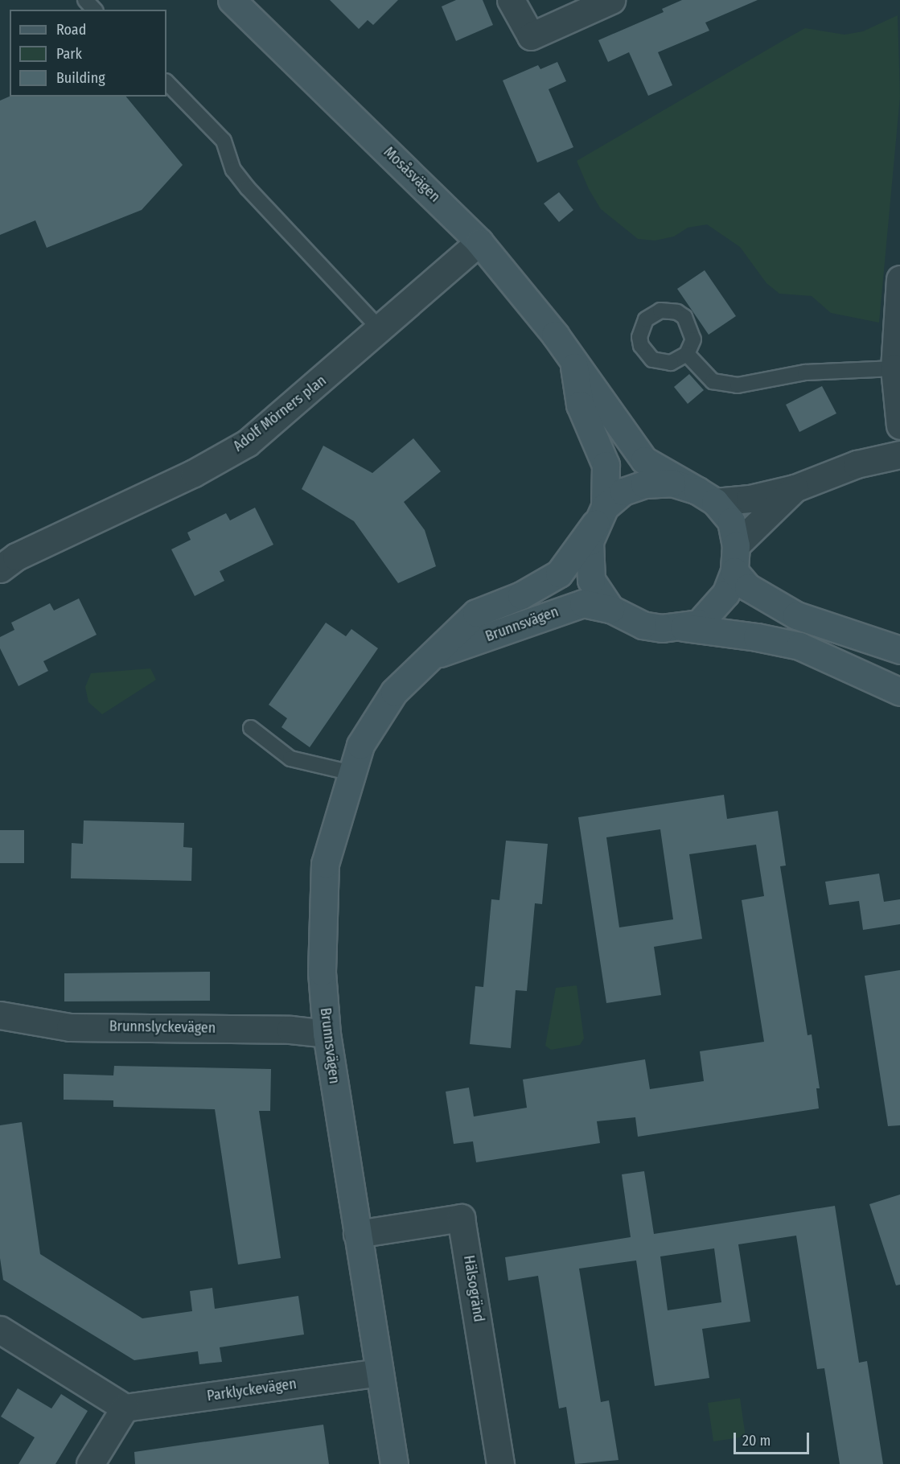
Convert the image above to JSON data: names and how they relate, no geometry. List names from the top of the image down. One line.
{"streets":{"main road":["Mosåsvägen","Brunnsvägen"],"street":["Adolf Mörners plan","Brunnslyckevägen","Hälsogränd","Parklyckevägen"]},"crossings":[["Mosåsvägen","Adolf Mörners plan"],["Mosåsvägen","Brunnsvägen"],["Brunnsvägen","Brunnslyckevägen"],["Brunnsvägen","Hälsogränd"],["Brunnsvägen","Parklyckevägen"]],"legend":["Road","Park","Building"],"scale_bar":"20 m"}
